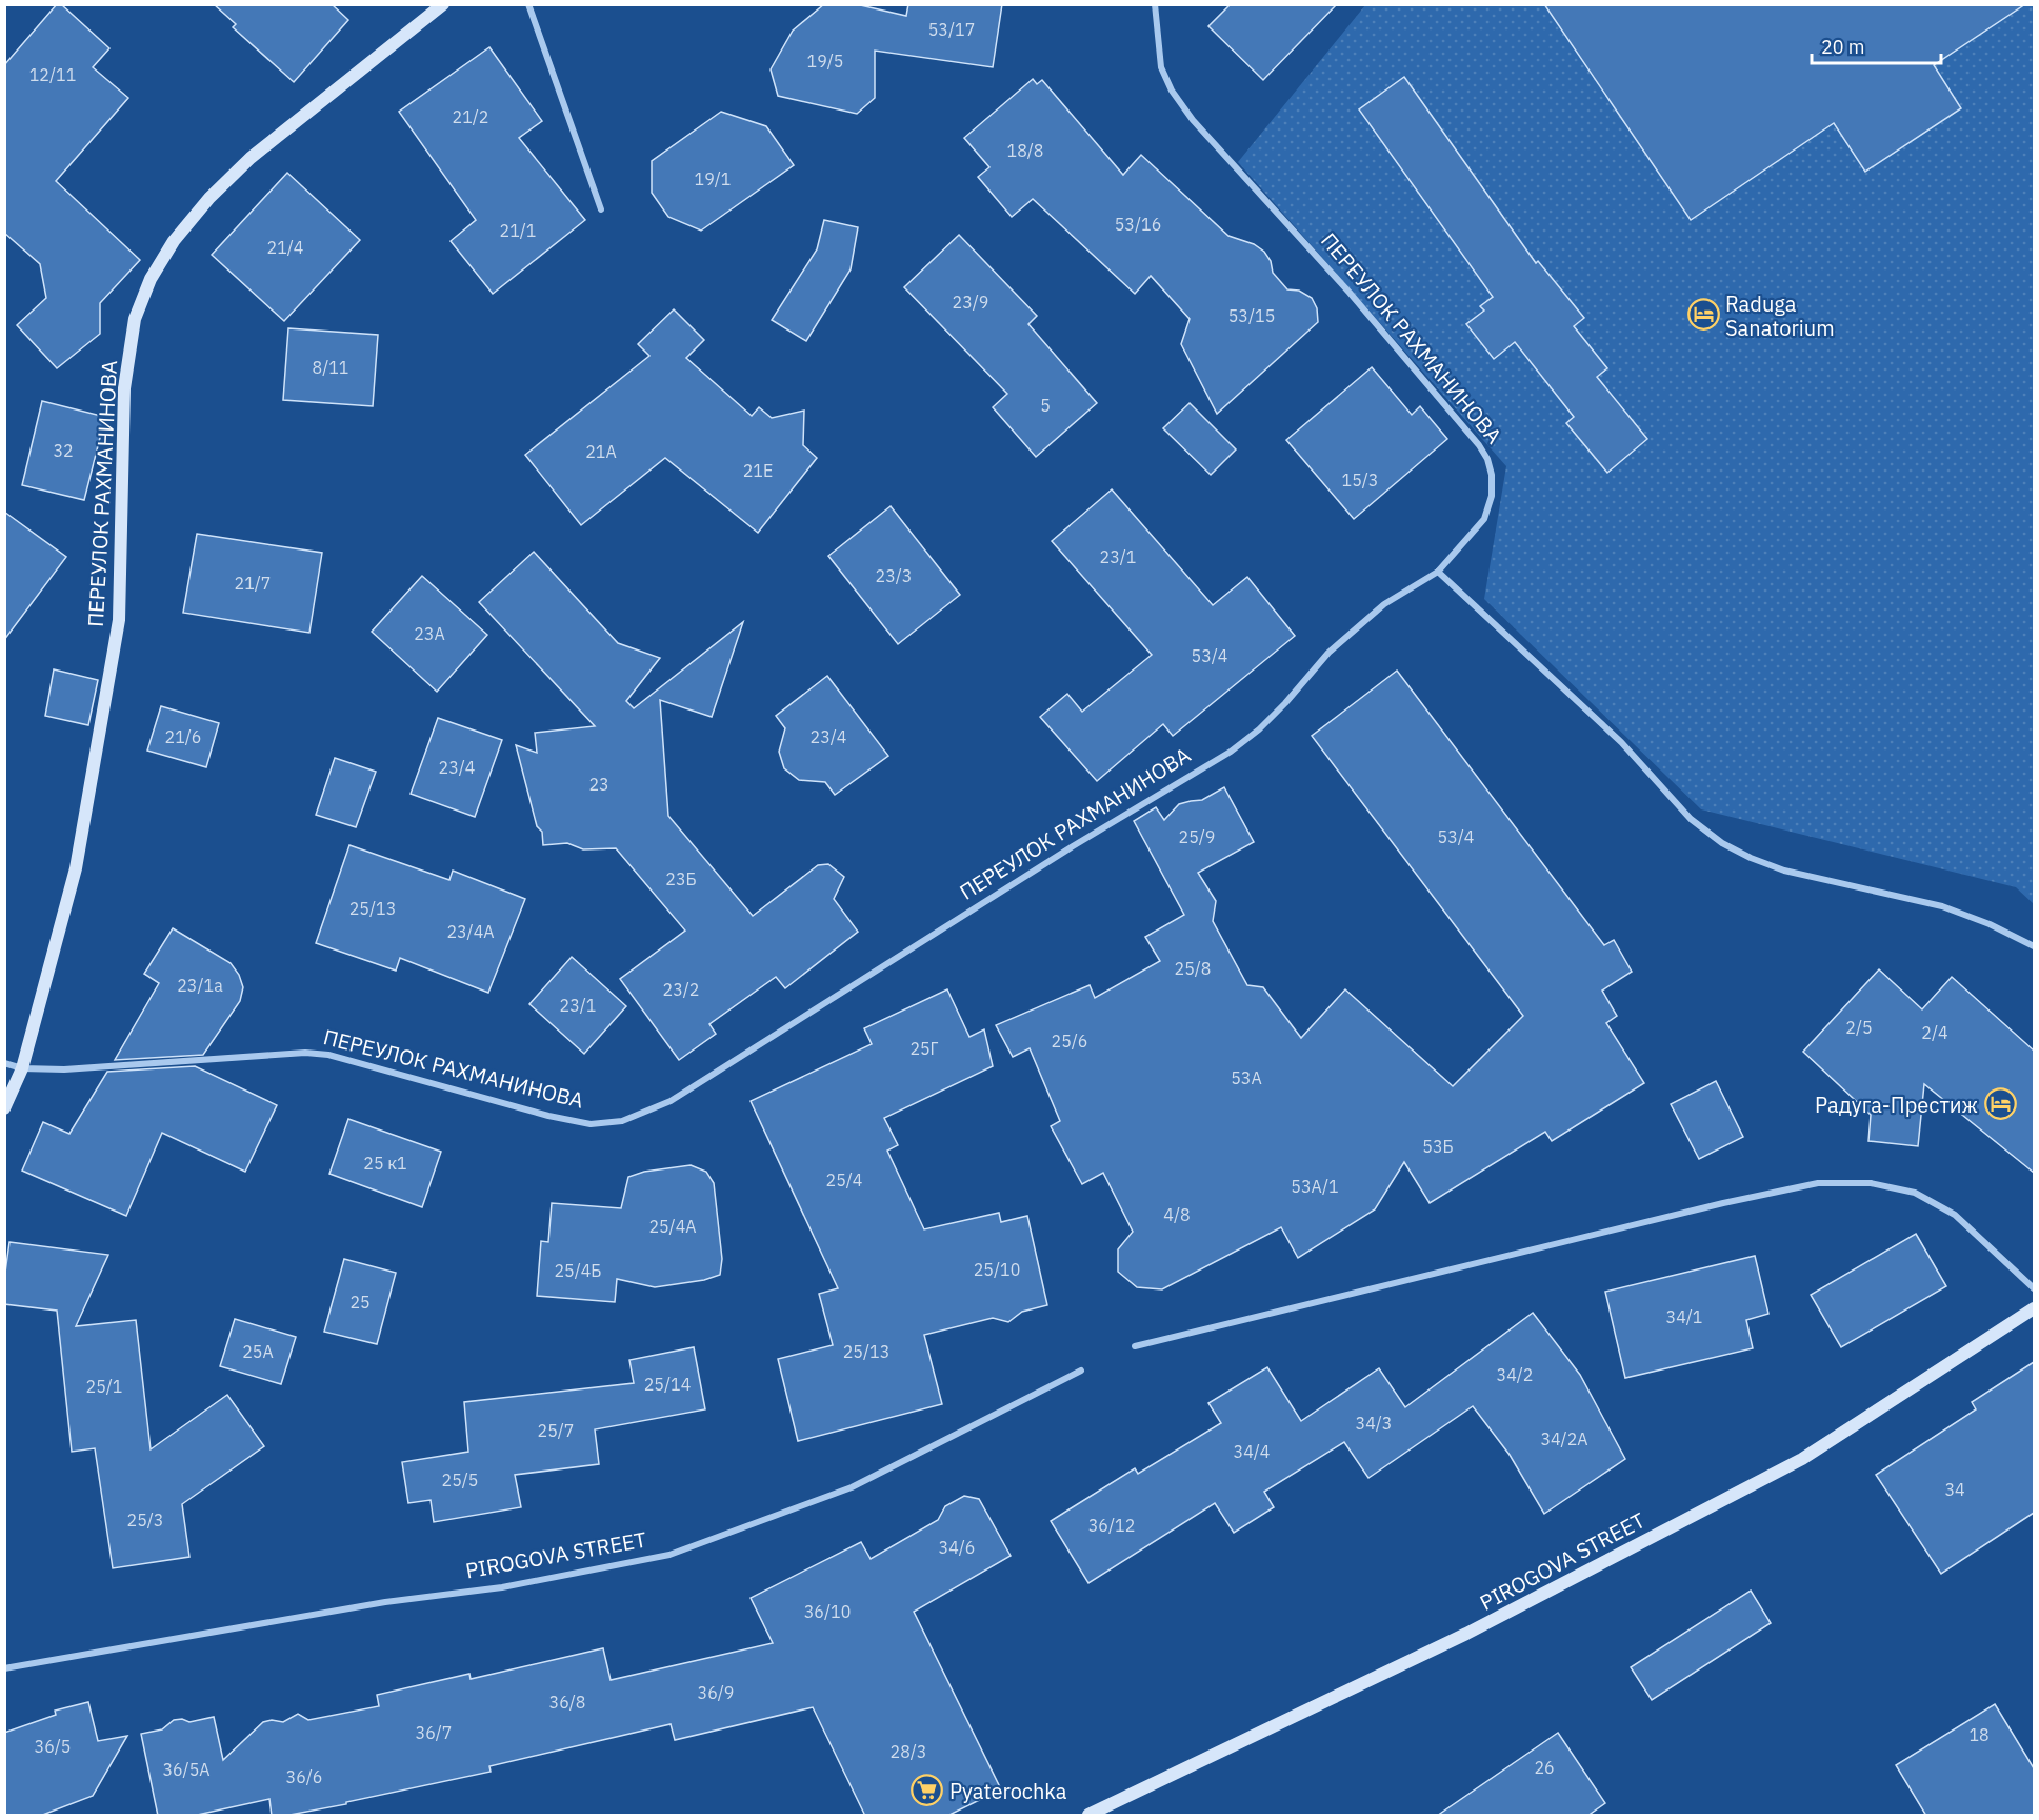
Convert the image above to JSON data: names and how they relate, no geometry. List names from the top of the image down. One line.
{"streets":{"street":["ПЕРЕУЛОК РАХМАНИНОВА","PIROGOVA STREET"]},"places":{"hotel":["Raduga Sanatorium","Радуга-Престиж"],"supermarket":["Pyaterochka"]},"house_numbers":["53/17","19/5","12/11","21/2","18/8","19/1","53/16","21/1","21/4","23/9","53/15","8/11","5","32","21А","21Е","15/3","23/1","23/3","21/7","23А","53/4","21/6","23/4","23/4","23","25/9","53/4","23Б","25/13","23/4А","25/8","23/1а","23/2","23/1","2/5","2/4","25/6","25Г","53А","53Б","25 к1","25/4","53А/1","4/8","25/4А","25/10","25/4Б","25","34/1","25А","25/13","34/2","25/14","25/1","34/3","25/7","34/2А","34/4","25/5","34","25/3","36/12","34/6","36/10","36/9","36/8","36/7","18","36/5","28/3","26","36/5А","36/6"],"scale_bar":"20 m"}
